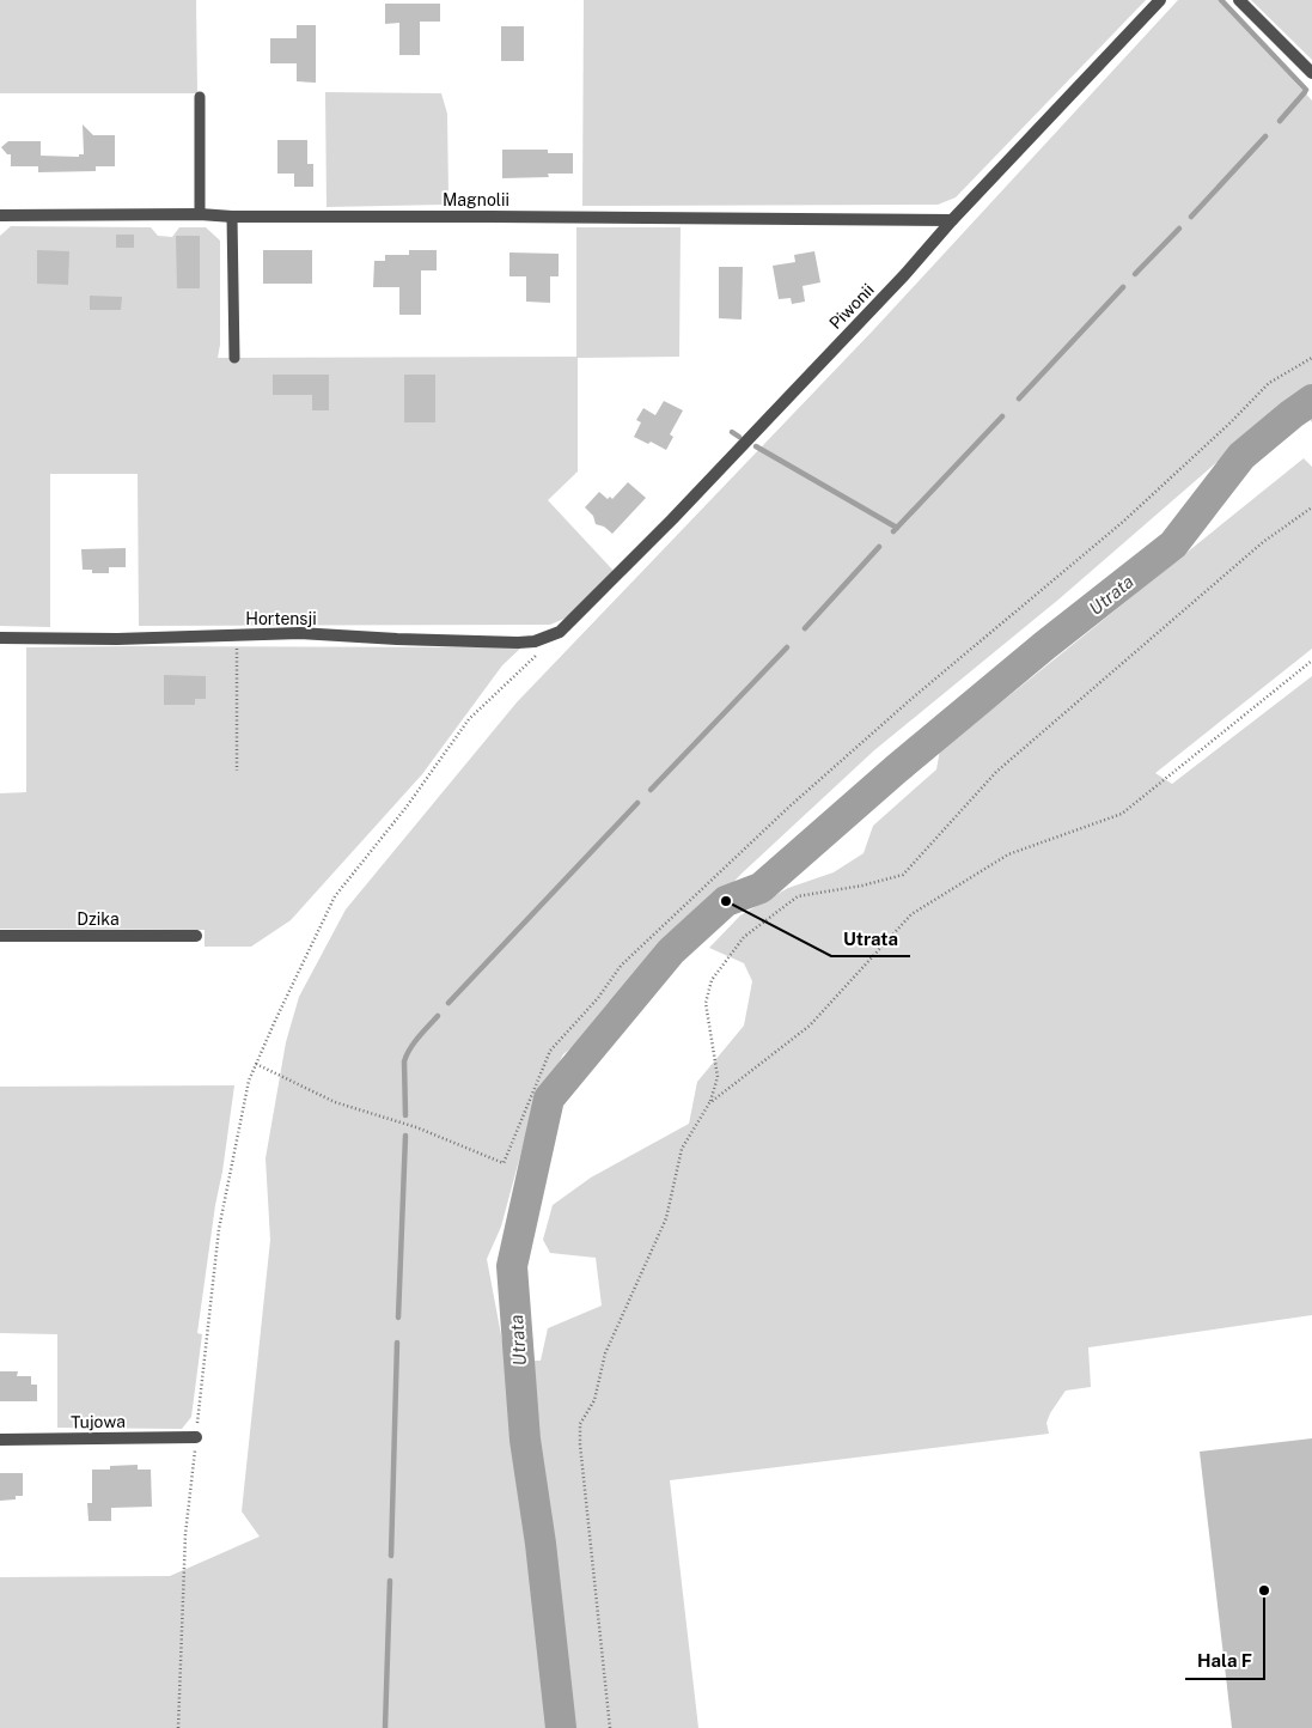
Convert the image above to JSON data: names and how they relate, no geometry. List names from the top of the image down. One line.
{"streets":{"street":["Magnolii","Piwonii","Hortensji","Dzika","Tujowa"]},"crossings":[["Magnolii","Piwonii"],["Piwonii","Hortensji"]],"water":["Utrata"],"places":["Utrata","Hala F"]}
